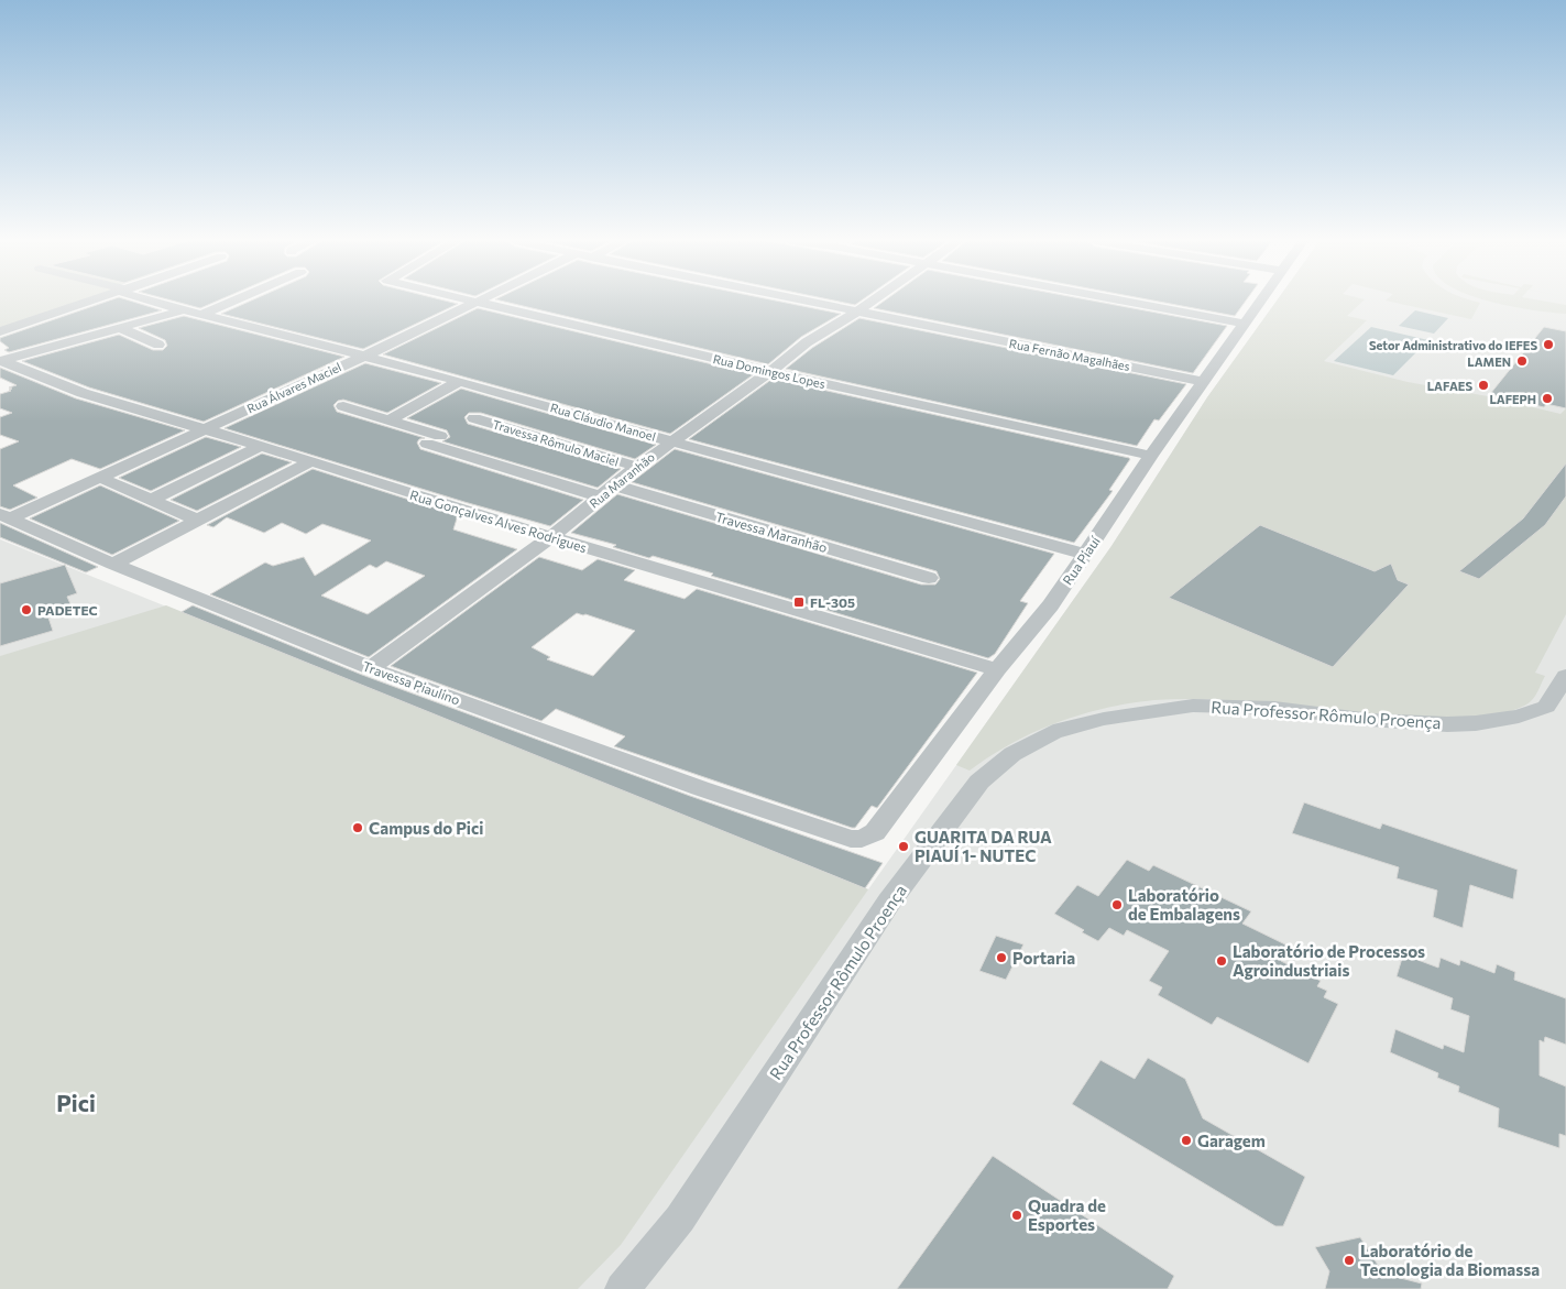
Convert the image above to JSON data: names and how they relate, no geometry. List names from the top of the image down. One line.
{"streets":{"street":["Rua Fernão Magalhães","Rua Domingos Lopes","Rua Álvares Maciel","Rua Cláudio Manoel","Travessa Rômulo Maciel","Rua Maranhão","Rua Gonçalves Alves Rodrigues","Travessa Maranhão","Rua Piauí","Travessa Piaulino","Rua Professor Rômulo Proença"]},"crossings":[["Rua Fernão Magalhães","Rua Maranhão"],["Rua Fernão Magalhães","Rua Piauí"],["Rua Domingos Lopes","Rua Álvares Maciel"],["Rua Domingos Lopes","Rua Maranhão"],["Rua Domingos Lopes","Rua Piauí"],["Rua Álvares Maciel","Rua Cláudio Manoel"],["Rua Álvares Maciel","Rua Gonçalves Alves Rodrigues"],["Rua Álvares Maciel","Travessa Piaulino"],["Rua Cláudio Manoel","Rua Maranhão"],["Rua Cláudio Manoel","Rua Piauí"],["Travessa Rômulo Maciel","Rua Maranhão"],["Rua Maranhão","Rua Gonçalves Alves Rodrigues"],["Rua Maranhão","Travessa Maranhão"],["Rua Maranhão","Travessa Piaulino"],["Rua Gonçalves Alves Rodrigues","Rua Piauí"],["Rua Piauí","Travessa Piaulino"]],"districts":["Pici"],"places":{"other":["Setor Administrativo do IEFES","LAMEN","LAFAES","LAFEPH","PADETEC","Campus do Pici","GUARITA DA RUA PIAUÍ 1- NUTEC","Laboratório de Embalagens","Portaria","Laboratório de Processos Agroindustriais","Garagem","Quadra de Esportes","Laboratório de Tecnologia da Biomassa"],"transit":["FL-305"]}}
